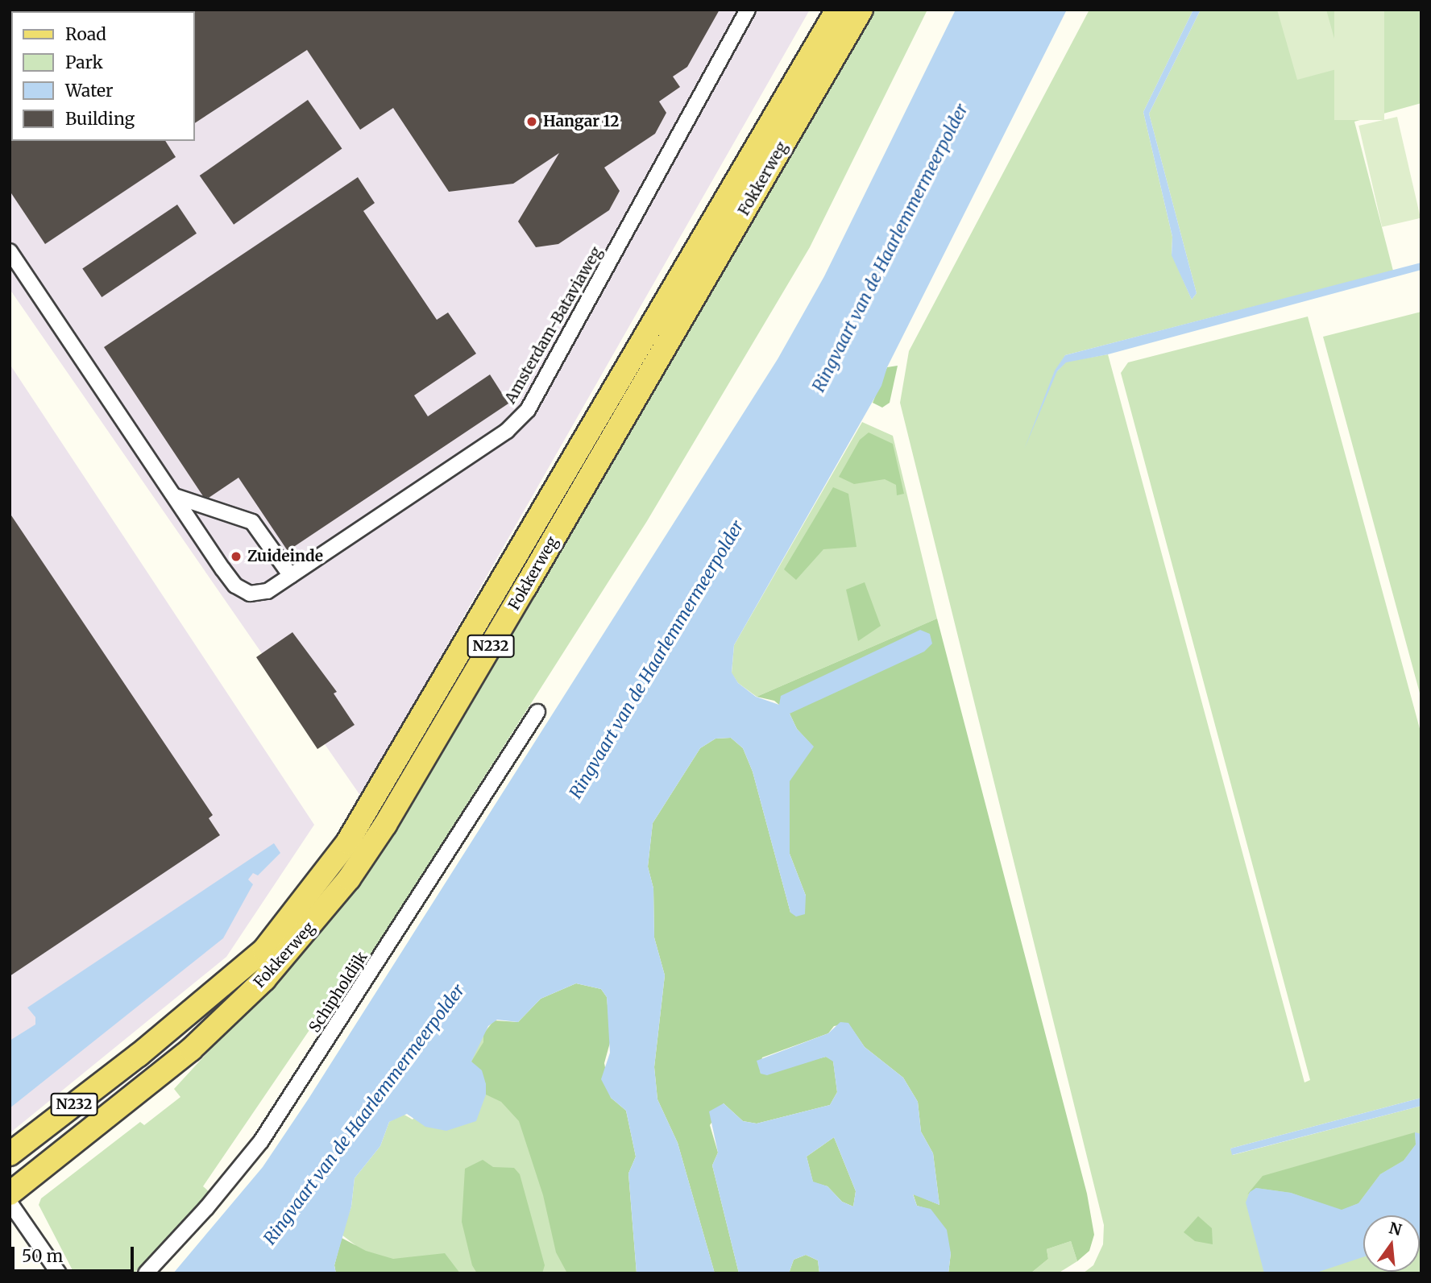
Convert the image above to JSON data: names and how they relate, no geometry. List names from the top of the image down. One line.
{"streets":{"main road":["Fokkerweg","N232"],"street":["Amsterdam-Bataviaweg","Schipholdijk"]},"water":["Ringvaart van de Haarlemmermeerpolder"],"places":["Hangar 12","Zuideinde"],"legend":["Road","Park","Water","Building"],"scale_bar":"50 m","north":"top"}
